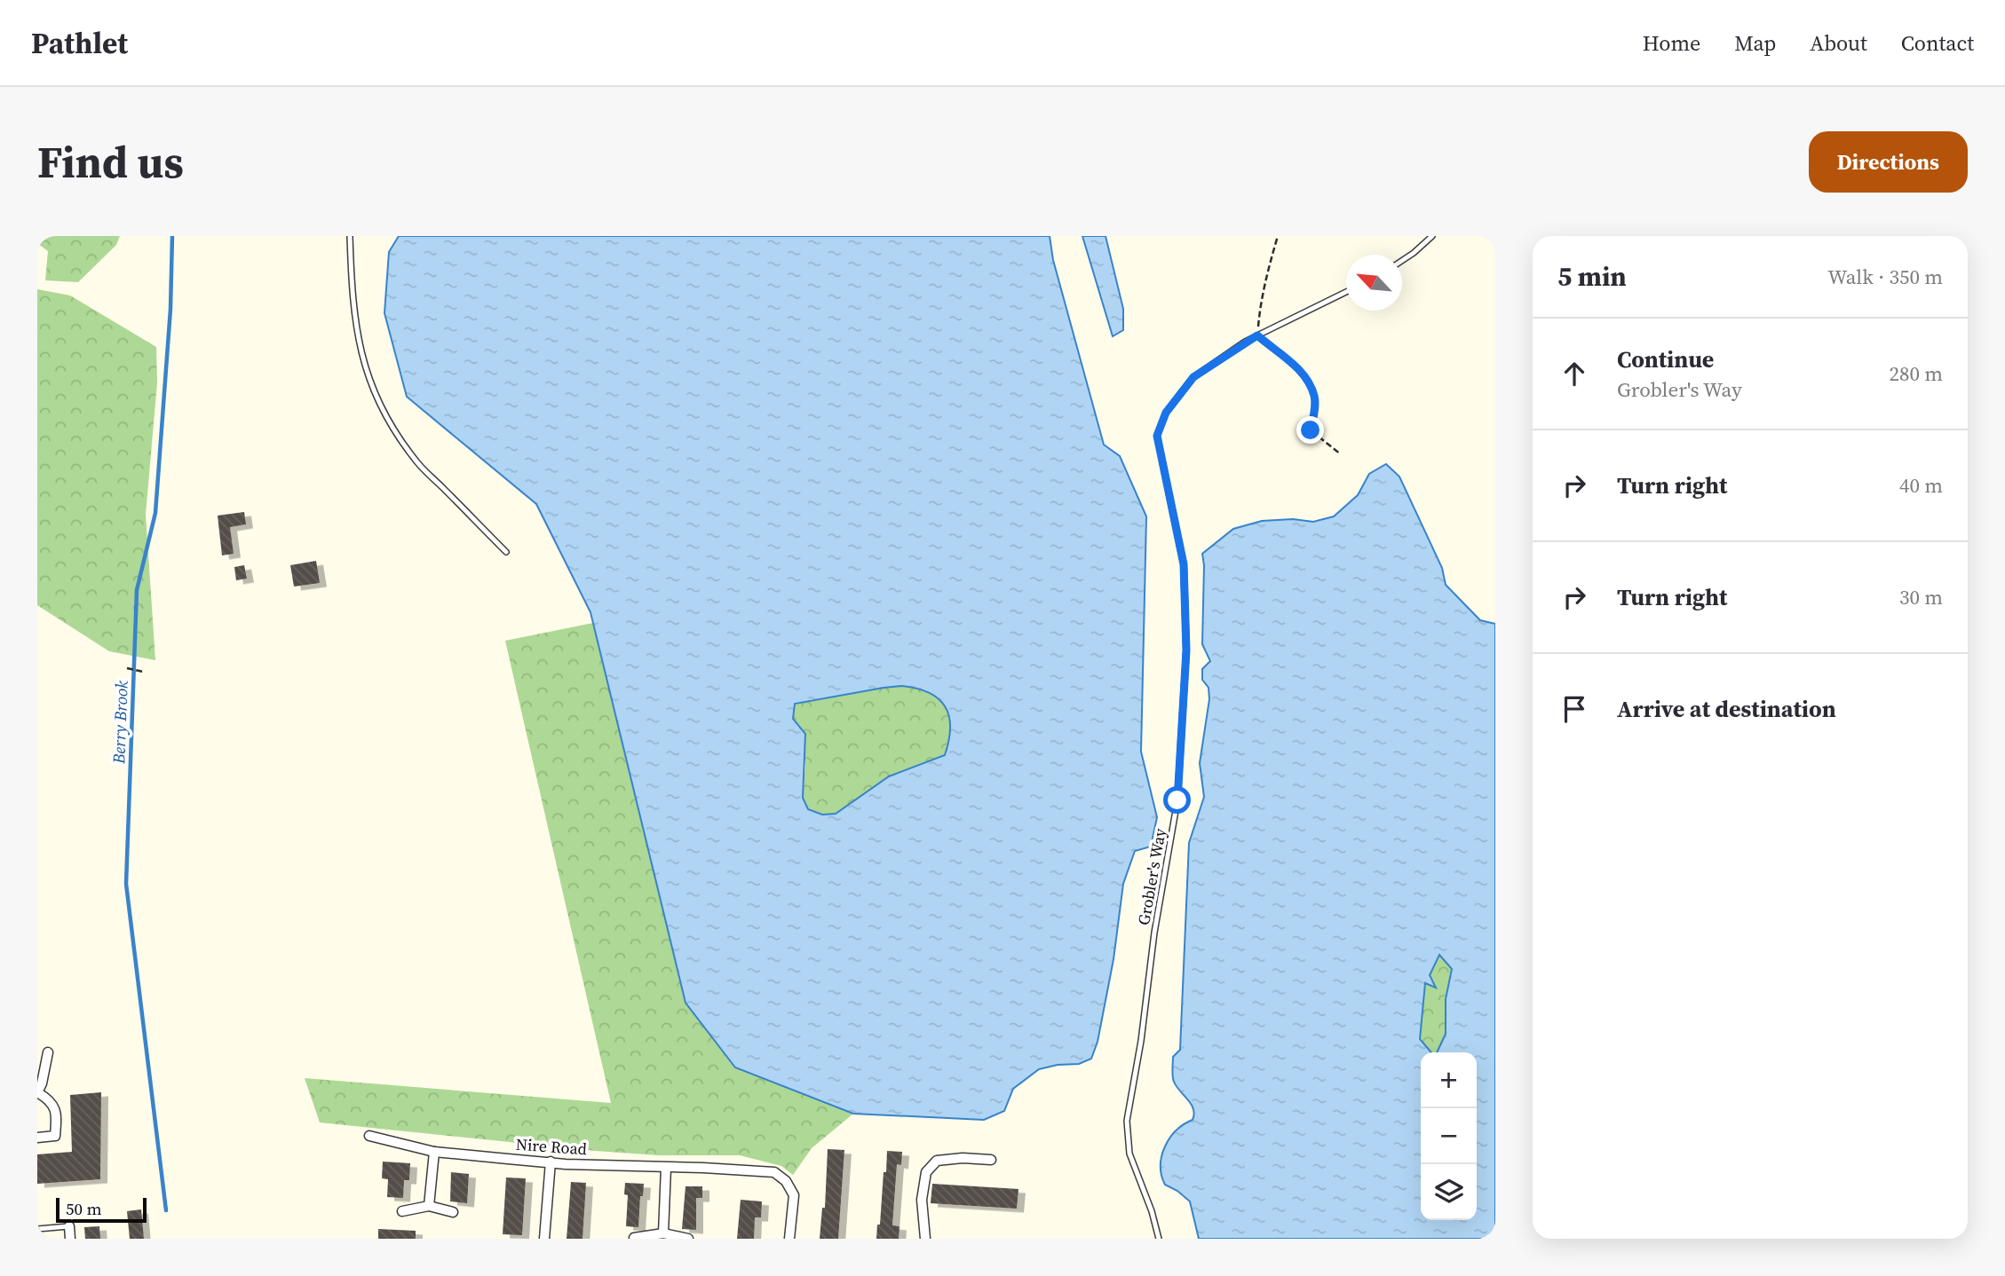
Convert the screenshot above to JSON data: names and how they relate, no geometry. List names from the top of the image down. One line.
{"streets":{"street":["Nire Road"],"lane":["Grobler's Way"]},"water":["Berry Brook"],"scale_bar":"50 m","north":"top left","page":{"header":"Pathlet","nav":["Home","Map","About","Contact"],"buttons":"Directions","title":"Find us","heading":["5 min","Walk · 350 m"],"list":[["Continue","Grobler's Way","280 m"],["Turn right","40 m"],["Turn right","30 m"],"Arrive at destination"],"map_buttons":["+","−"],"scale":"50 m"}}
